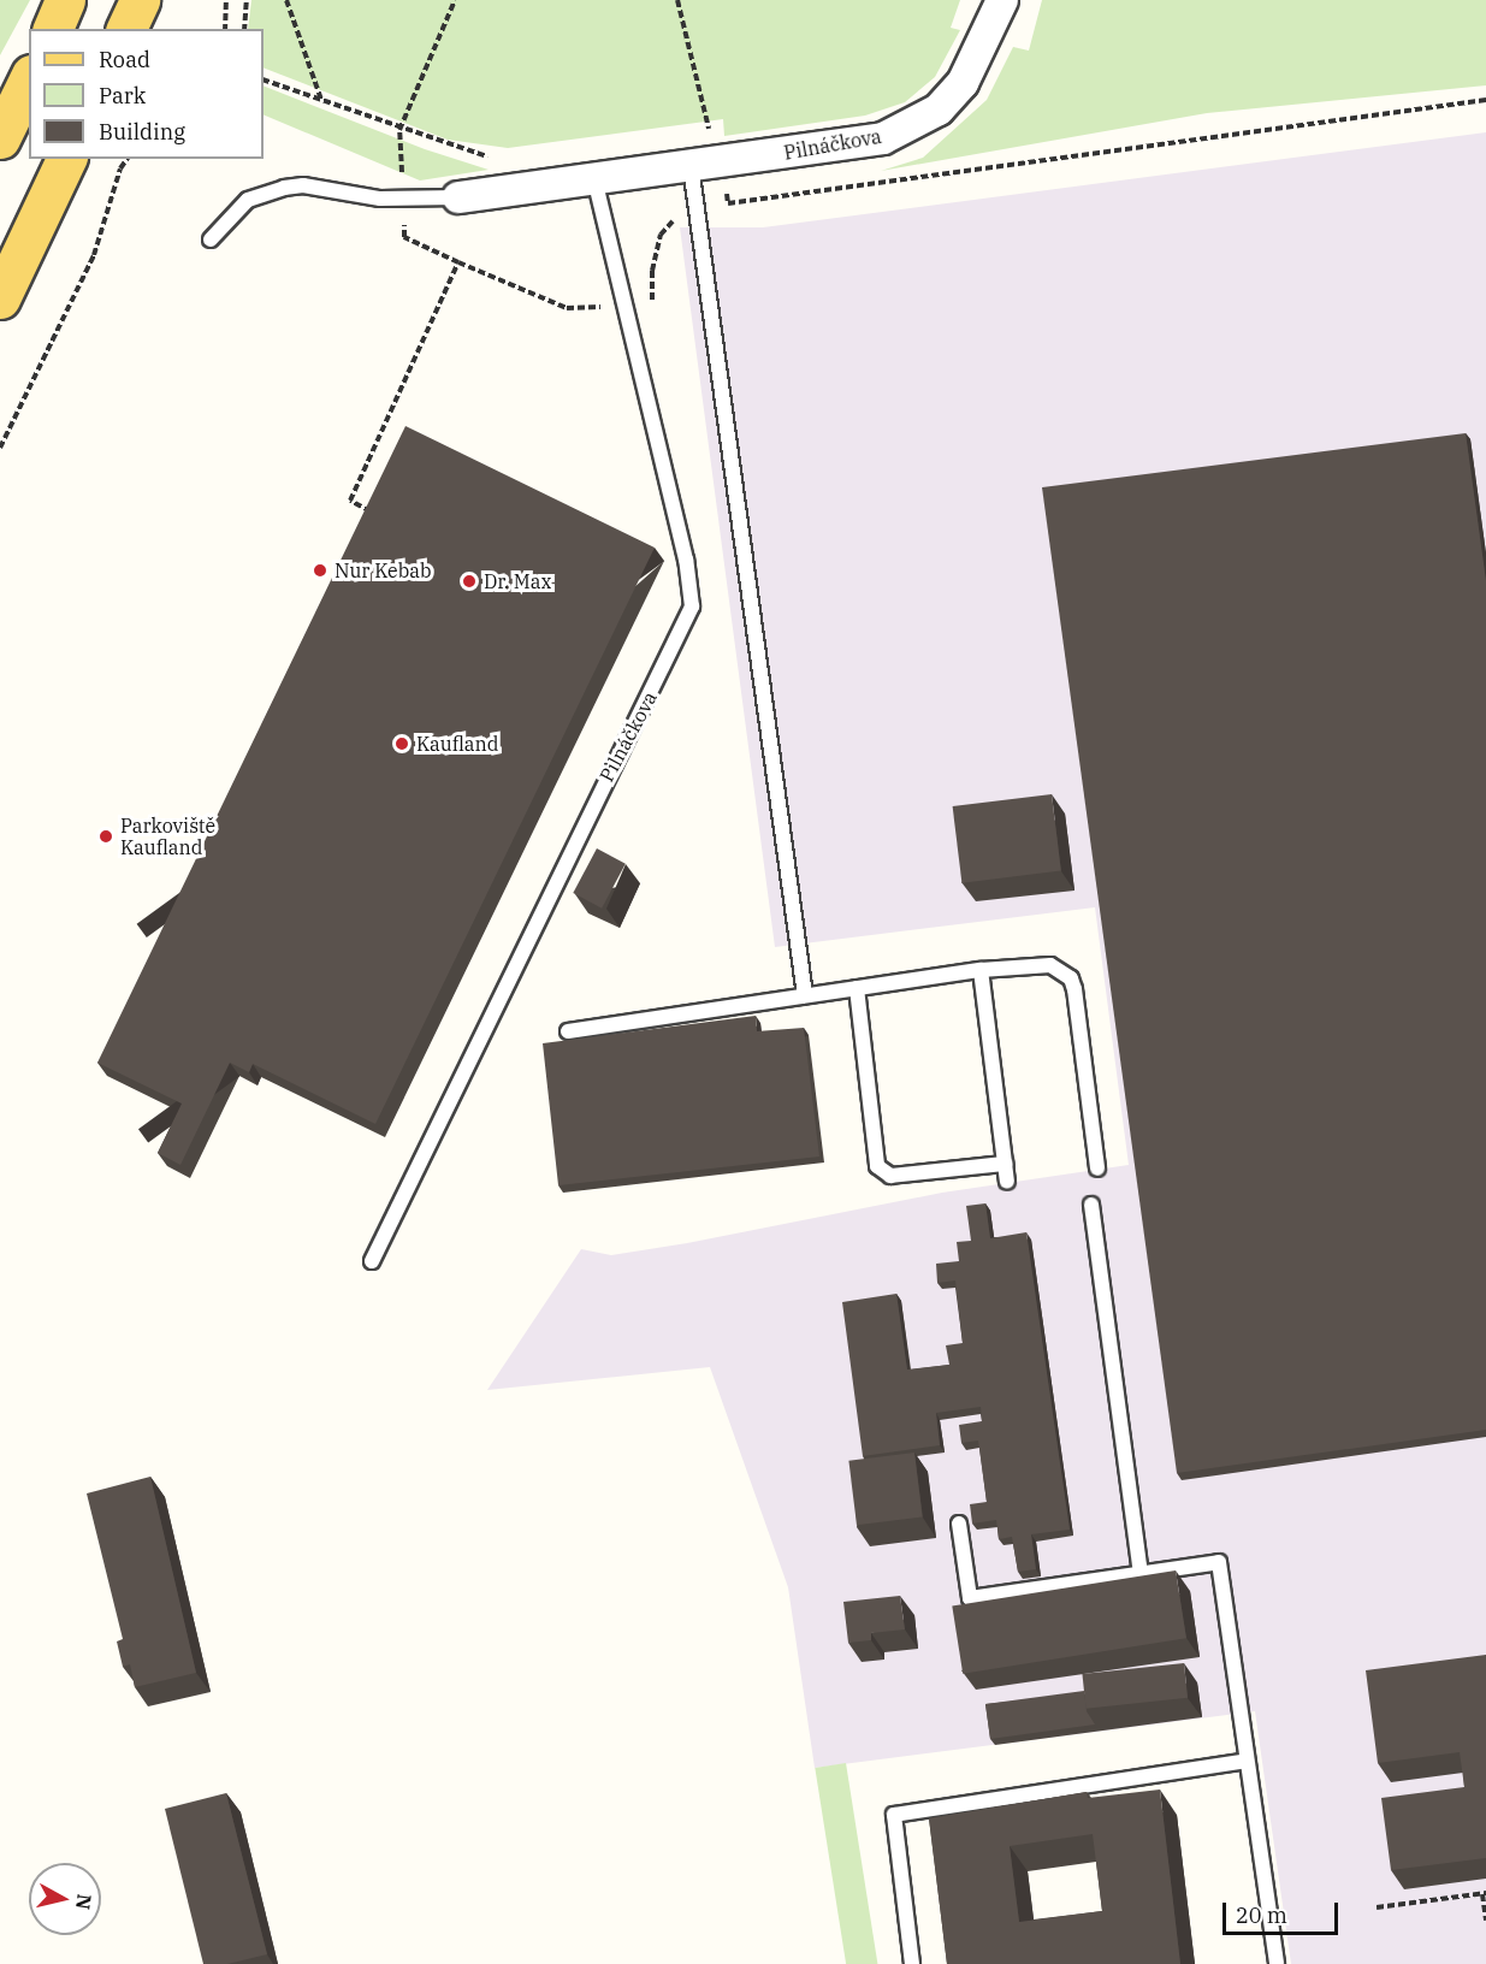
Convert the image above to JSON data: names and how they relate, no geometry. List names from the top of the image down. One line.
{"streets":{"street":["Pilnáčkova"]},"places":["Nur Kebab","Dr. Max","Kaufland","Parkoviště Kaufland"],"legend":["Road","Park","Building"],"scale_bar":"20 m","north":"right"}
